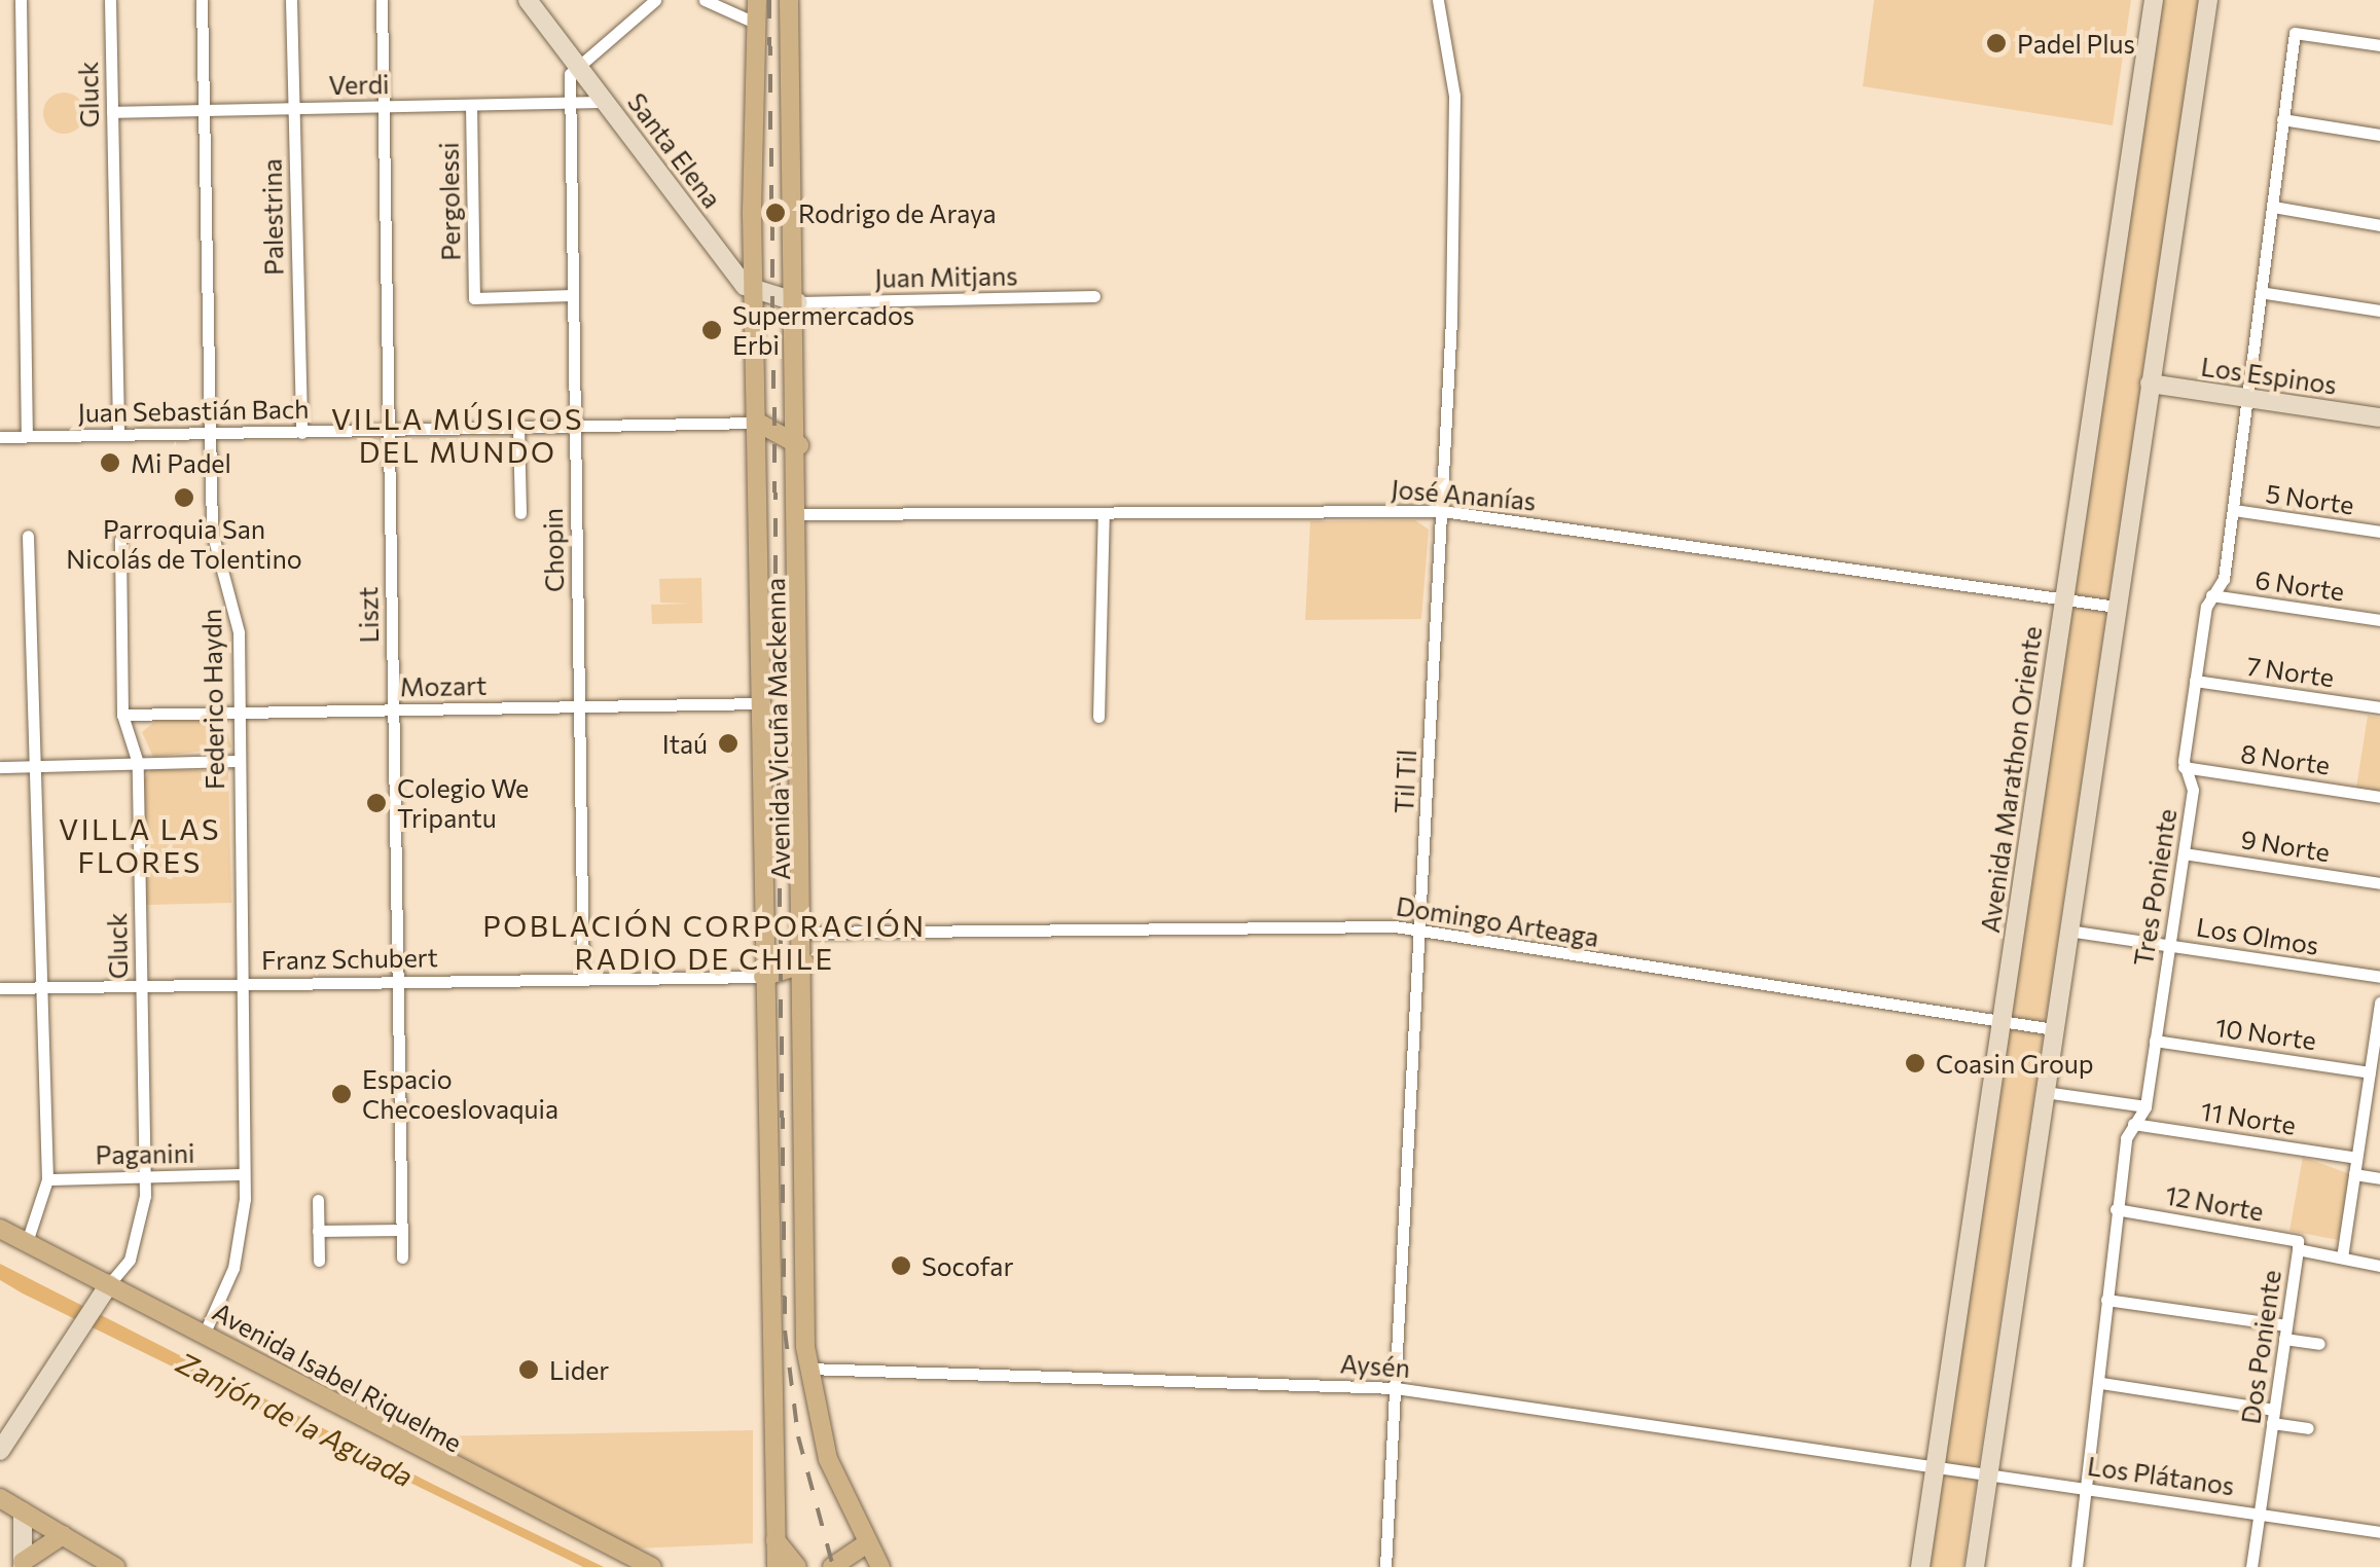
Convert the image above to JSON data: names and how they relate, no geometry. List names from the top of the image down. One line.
{"streets":{"main road":["Santa Elena","Los Espinos","Avenida Vicuña Mackenna","Avenida Marathon Oriente","Avenida Isabel Riquelme"],"street":["Verdi","Gluck","Pergolessi","Palestrina","Juan Mitjans","Juan Sebastián Bach","José Ananías","5 Norte","Chopin","6 Norte","Liszt","7 Norte","Mozart","Federico Haydn","8 Norte","Til Til","9 Norte","Tres Poniente","Domingo Arteaga","Los Olmos","Franz Schubert","10 Norte","11 Norte","Paganini","12 Norte","Dos Poniente","Aysén","Los Plátanos"]},"crossings":[["Verdi","Gluck"],["Verdi","Santa Elena"],["Verdi","Pergolessi"],["Verdi","Palestrina"],["Verdi","Chopin"],["Verdi","Liszt"],["Verdi","Federico Haydn"],["Gluck","Juan Sebastián Bach"],["Gluck","Mozart"],["Gluck","Franz Schubert"],["Gluck","Paganini"],["Gluck","Avenida Isabel Riquelme"],["Santa Elena","Chopin"],["Santa Elena","Avenida Vicuña Mackenna"],["Pergolessi","Chopin"],["Palestrina","Juan Sebastián Bach"],["Juan Mitjans","Avenida Vicuña Mackenna"],["Los Espinos","Tres Poniente"],["Juan Sebastián Bach","Chopin"],["Juan Sebastián Bach","Liszt"],["Juan Sebastián Bach","Federico Haydn"],["Juan Sebastián Bach","Avenida Vicuña Mackenna"],["José Ananías","Avenida Vicuña Mackenna"],["José Ananías","Avenida Marathon Oriente"],["José Ananías","Til Til"],["5 Norte","Tres Poniente"],["Chopin","Mozart"],["Chopin","Franz Schubert"],["6 Norte","Tres Poniente"],["Liszt","Mozart"],["Liszt","Franz Schubert"],["7 Norte","Tres Poniente"],["Mozart","Federico Haydn"],["Mozart","Avenida Vicuña Mackenna"],["Federico Haydn","Franz Schubert"],["Federico Haydn","Paganini"],["Federico Haydn","Avenida Isabel Riquelme"],["Avenida Vicuña Mackenna","Domingo Arteaga"],["Avenida Vicuña Mackenna","Franz Schubert"],["Avenida Vicuña Mackenna","Aysén"],["8 Norte","Tres Poniente"],["Avenida Marathon Oriente","Domingo Arteaga"],["Avenida Marathon Oriente","Aysén"],["Avenida Marathon Oriente","Los Plátanos"],["Til Til","Domingo Arteaga"],["Til Til","Aysén"],["9 Norte","Tres Poniente"],["Tres Poniente","Los Olmos"],["Tres Poniente","10 Norte"],["Tres Poniente","11 Norte"],["Tres Poniente","12 Norte"],["Tres Poniente","Los Plátanos"],["12 Norte","Dos Poniente"],["Dos Poniente","Los Plátanos"],["Aysén","Los Plátanos"]],"districts":["VILLA MÚSICOS DEL MUNDO","VILLA LAS FLORES","POBLACIÓN CORPORACIÓN RADIO DE CHILE"],"water":["Zanjón de la Aguada"],"places":["Padel Plus","Rodrigo de Araya","Supermercados Erbi","Mi Padel","Parroquia San Nicolás de Tolentino","Itaú","Colegio We Tripantu","Coasin Group","Espacio Checoeslovaquia","Socofar","Lider"]}
